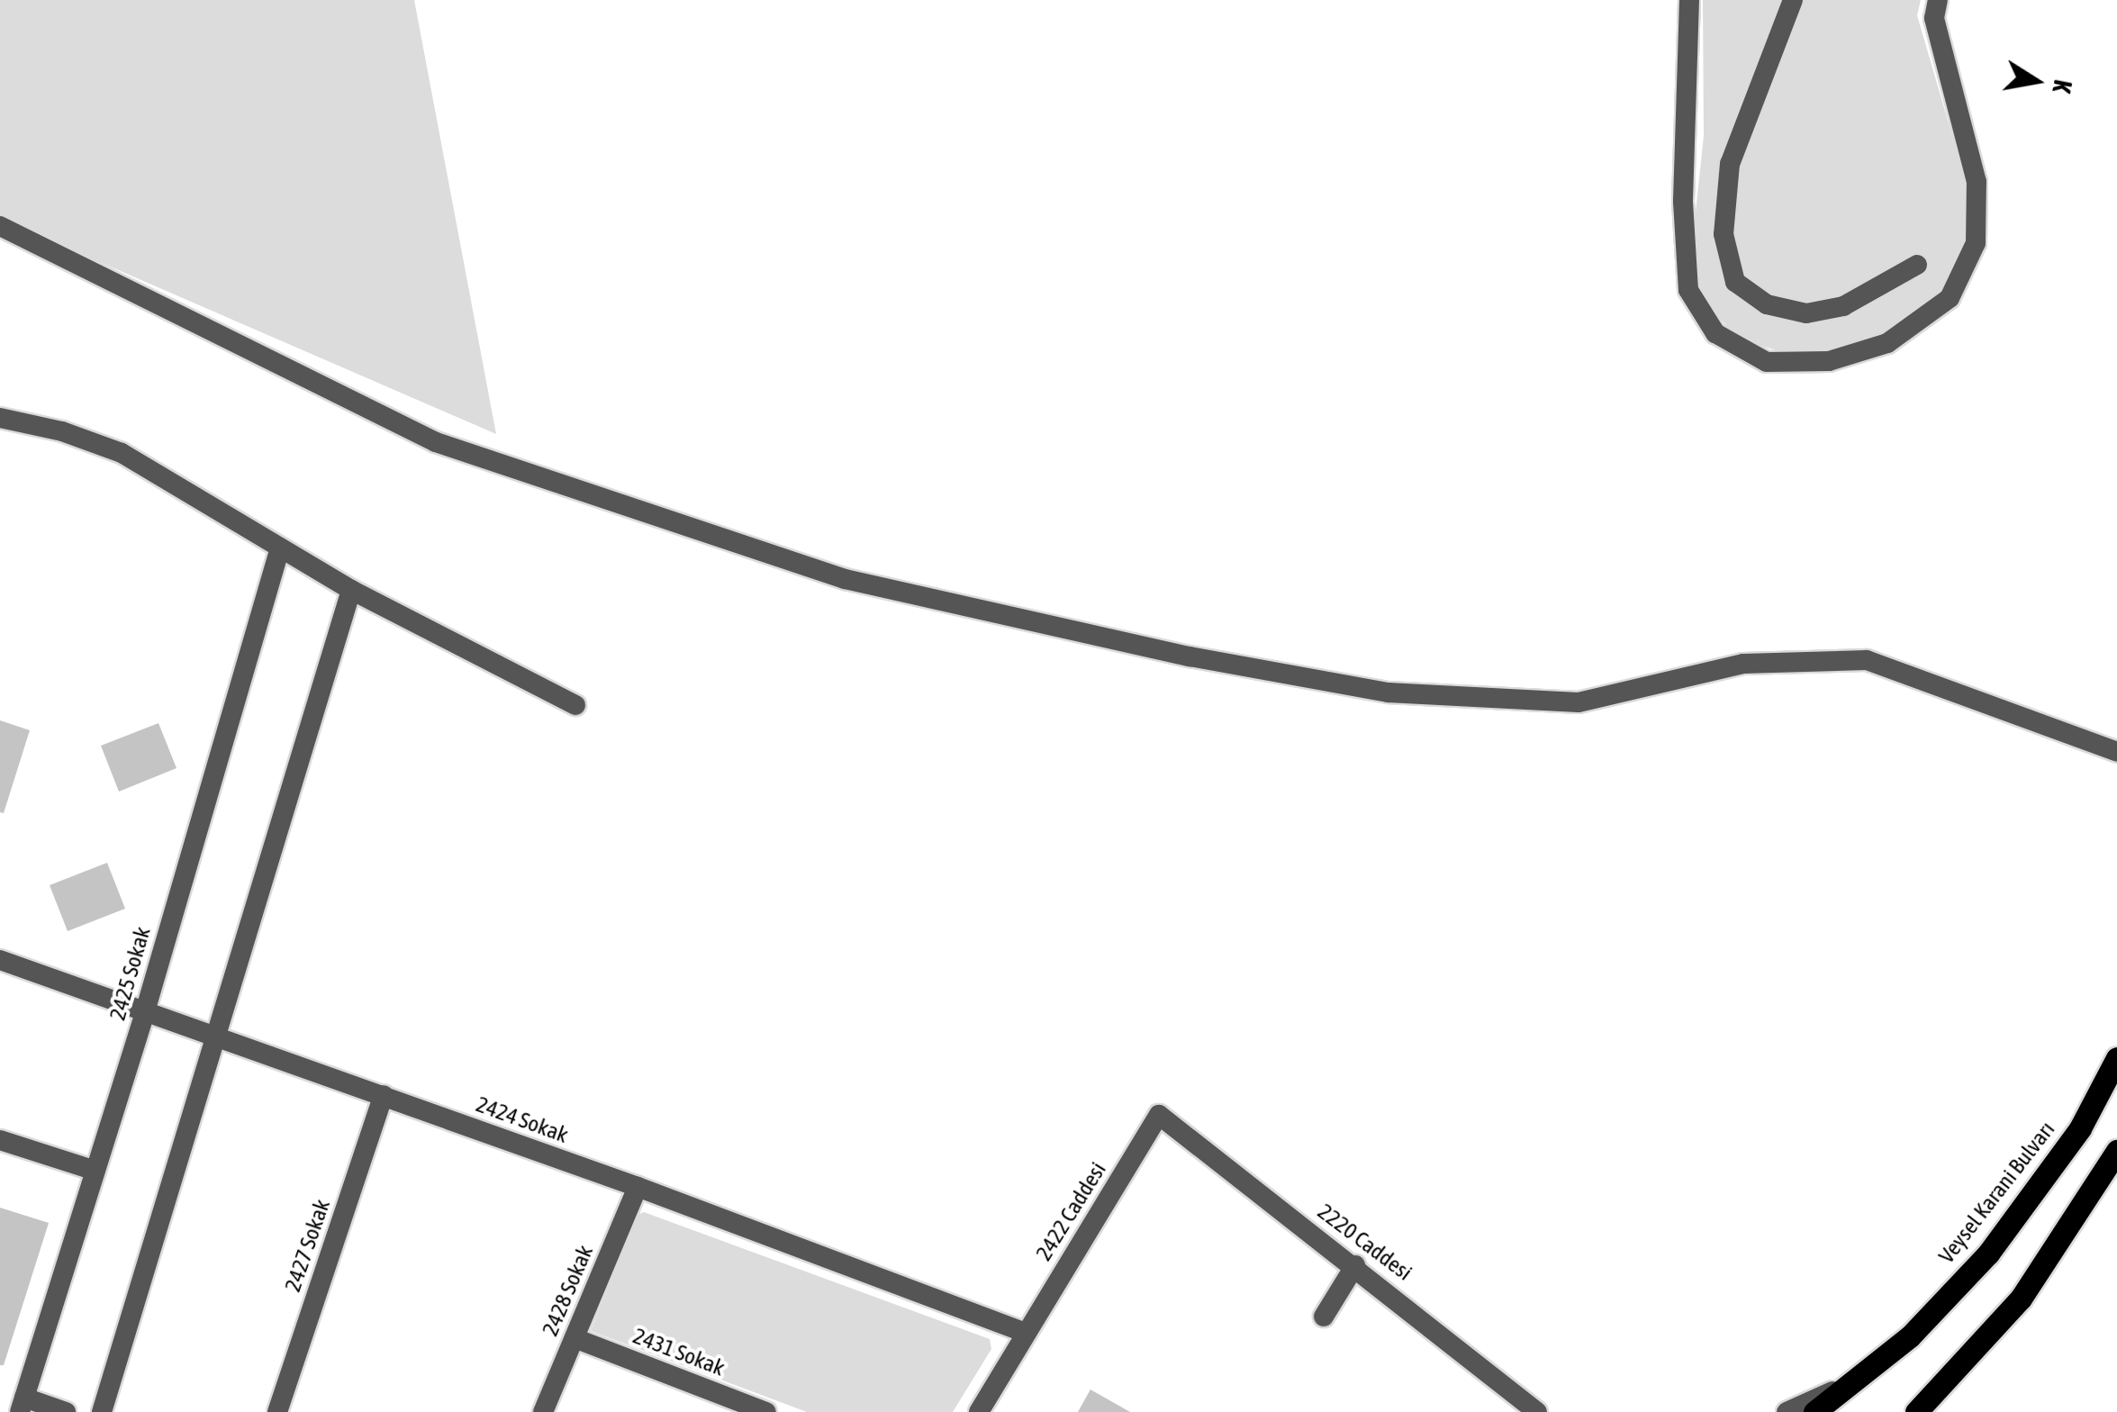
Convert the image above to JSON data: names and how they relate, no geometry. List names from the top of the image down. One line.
{"streets":{"main road":["Veysel Karani Bulvarı"],"street":["2425 Sokak","2424 Sokak","2422 Caddesi","2220 Caddesi","2427 Sokak","2428 Sokak","2431 Sokak"]},"crossings":[["2425 Sokak","2424 Sokak"],["2424 Sokak","2422 Caddesi"],["2424 Sokak","2427 Sokak"],["2424 Sokak","2428 Sokak"],["2422 Caddesi","2220 Caddesi"],["2428 Sokak","2431 Sokak"]],"north":"right"}
